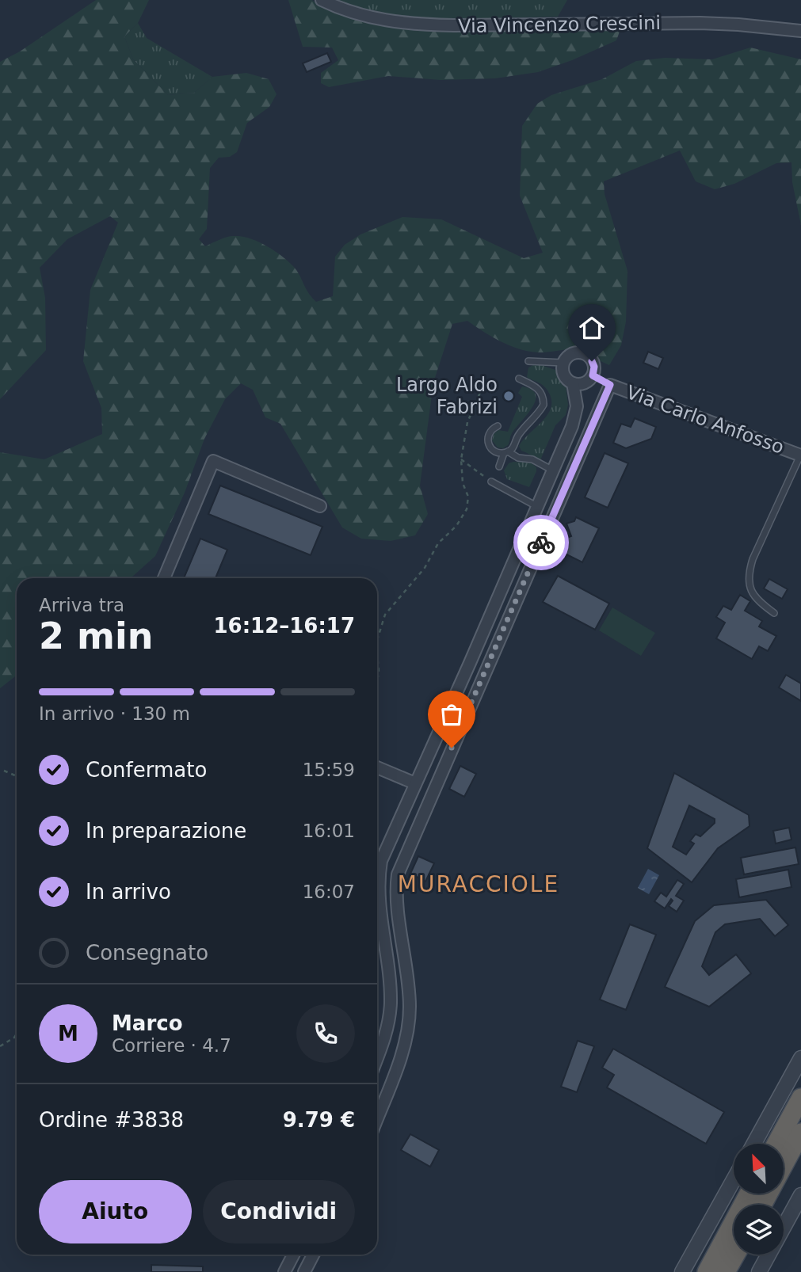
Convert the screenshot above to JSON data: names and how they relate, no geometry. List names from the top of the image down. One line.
{"streets":{"street":["Via Vincenzo Crescini","Via Carlo Anfosso"]},"districts":["MURACCIOLE"],"places":["Largo Aldo Fabrizi"],"north":"top left","page":{"heading":["2 min","Arriva tra","16:12–16:17"],"panel":["Marco","Corriere · 4.7","Ordine #3838","9.79 €"],"bar":"In arrivo · 130 m","list":[["Confermato","15:59"],["In preparazione","16:01"],["In arrivo","16:07"],"Consegnato"],"round":"M","buttons":["Aiuto","Condividi"]}}
